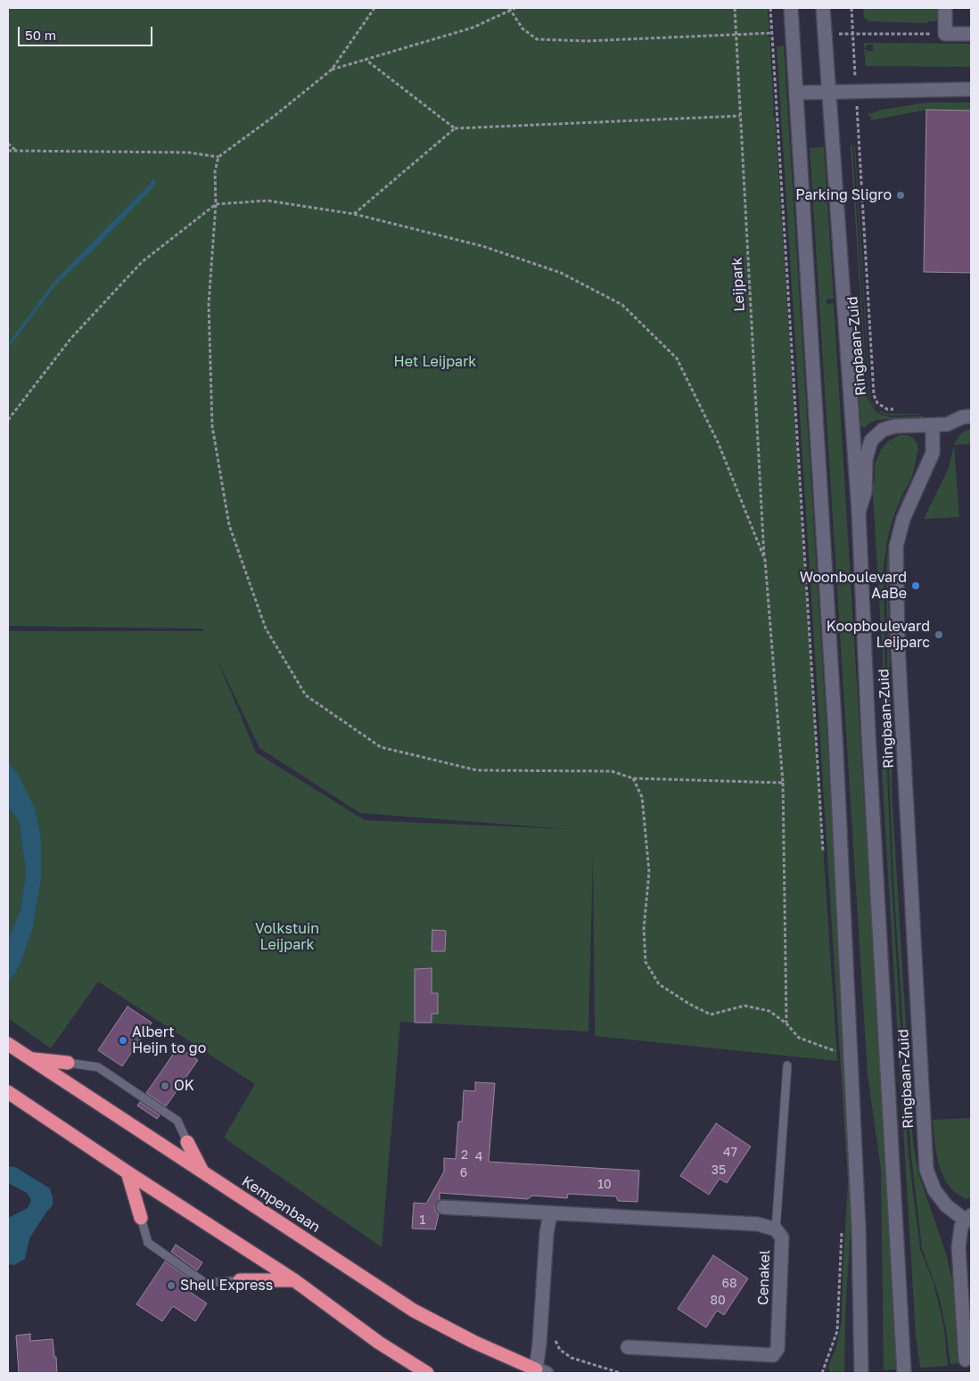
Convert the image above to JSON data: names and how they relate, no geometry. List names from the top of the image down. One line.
{"streets":{"highway":["Kempenbaan"],"main road":["Ringbaan-Zuid","Cenakel"],"path":["Leijpark"]},"parks":["Het Leijpark","Volkstuin Leijpark"],"places":["Parking Sligro","Woonboulevard AaBe","Koopboulevard Leijparc","Albert Heijn to go","OK","Shell Express"],"house_numbers":["47","2","4","35","6","10","1","68","80"],"scale_bar":"50 m"}
